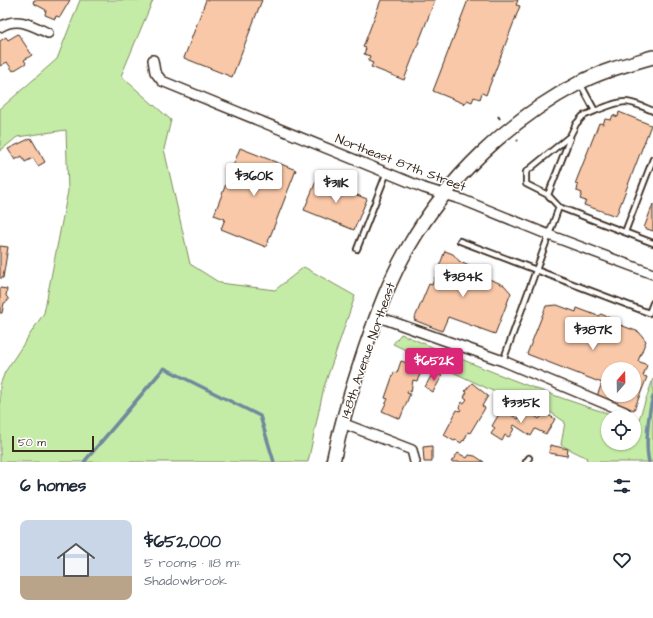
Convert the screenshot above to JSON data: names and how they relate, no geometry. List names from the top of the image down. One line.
{"streets":{"main road":["148th Avenue Northeast"],"street":["Northeast 87th Street"]},"crossings":[["Northeast 87th Street","148th Avenue Northeast"]],"scale_bar":"50 m","north":"top","page":{"price":["$360K","$311K","$384K","$387K","$652K","$335K"],"scale":"50 m","heading":"6 homes","list":[{"name":"$652,000","note":"5 rooms · 118 m² · Shadowbrook"}]}}
